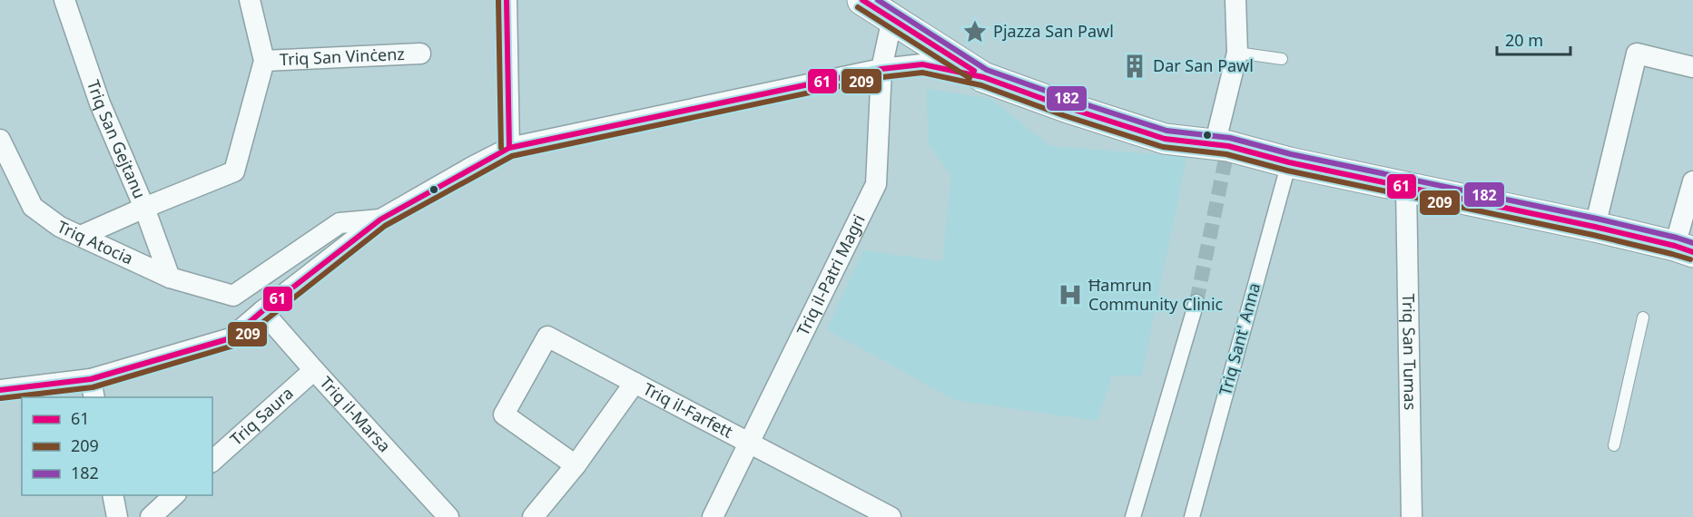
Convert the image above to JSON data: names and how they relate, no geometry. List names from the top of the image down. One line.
{"streets":{"street":["Triq San Vinċenz","Triq San Gejtanu","Triq Atocia","Triq il-Patri Magri","Triq Sant' Anna","Triq San Tumas","Triq il-Farfett","Triq il-Marsa","Triq Saura"]},"crossings":[["Triq San Vinċenz","Triq San Gejtanu"],["Triq San Vinċenz","Triq Atocia"],["Triq San Gejtanu","Triq Atocia"],["Triq il-Patri Magri","Triq il-Farfett"],["Triq il-Marsa","Triq Saura"]],"places":{"place":["Pjazza San Pawl"],"building":["Dar San Pawl"],"hospital":["Ħamrun Community Clinic"]},"lines":["transit line 61","transit line 209","transit line 182"],"legend":["61","209","182"],"scale_bar":"20 m"}
